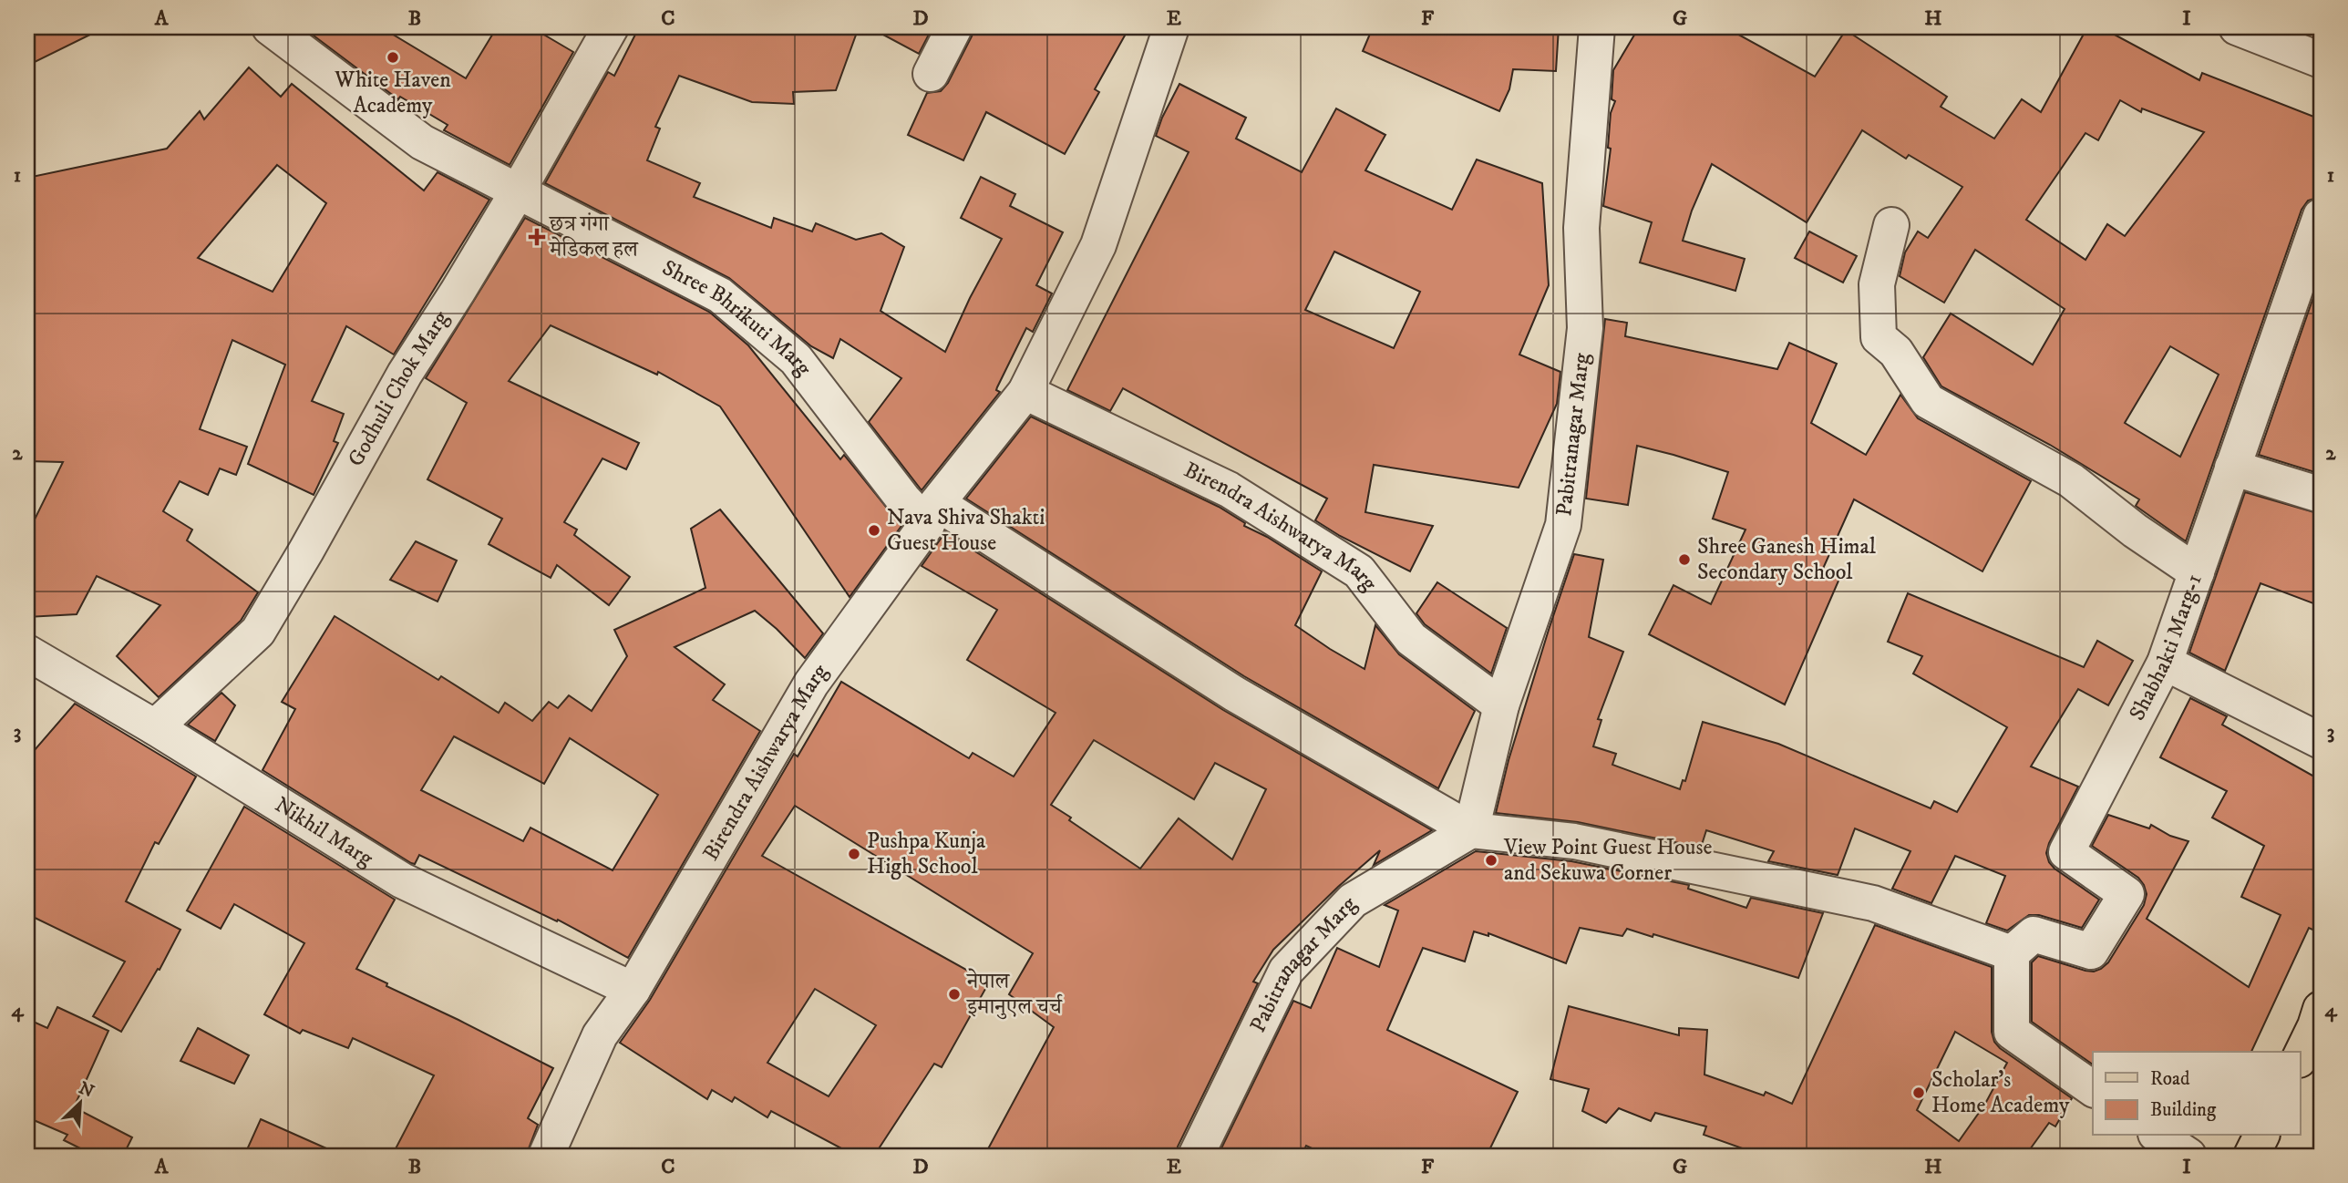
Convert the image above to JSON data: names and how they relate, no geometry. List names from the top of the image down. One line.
{"streets":{"street":["Shree Bhrikuti Marg","Godhuli Chok Marg","Pabitranagar Marg","Birendra Aishwarya Marg","Shabhakti Marg-1","Nikhil Marg"]},"crossings":[["Shree Bhrikuti Marg","Godhuli Chok Marg"],["Shree Bhrikuti Marg","Birendra Aishwarya Marg"],["Godhuli Chok Marg","Nikhil Marg"],["Pabitranagar Marg","Birendra Aishwarya Marg"],["Birendra Aishwarya Marg","Nikhil Marg"]],"places":{"other":["White Haven Academy","Nava Shiva Shakti Guest House","Shree Ganesh Himal Secondary School","Pushpa Kunja High School","View Point Guest House and Sekuwa Corner","नेपाल इमानुएल चर्च","Scholar's Home Academy"],"health":["छत्र गंगा मेडिकल हल"]},"legend":["Road","Building"],"north":"top right","grid":{"columns":["A","B","C","D","E","F","G","H","I"],"rows":["1","2","3","4"]}}
